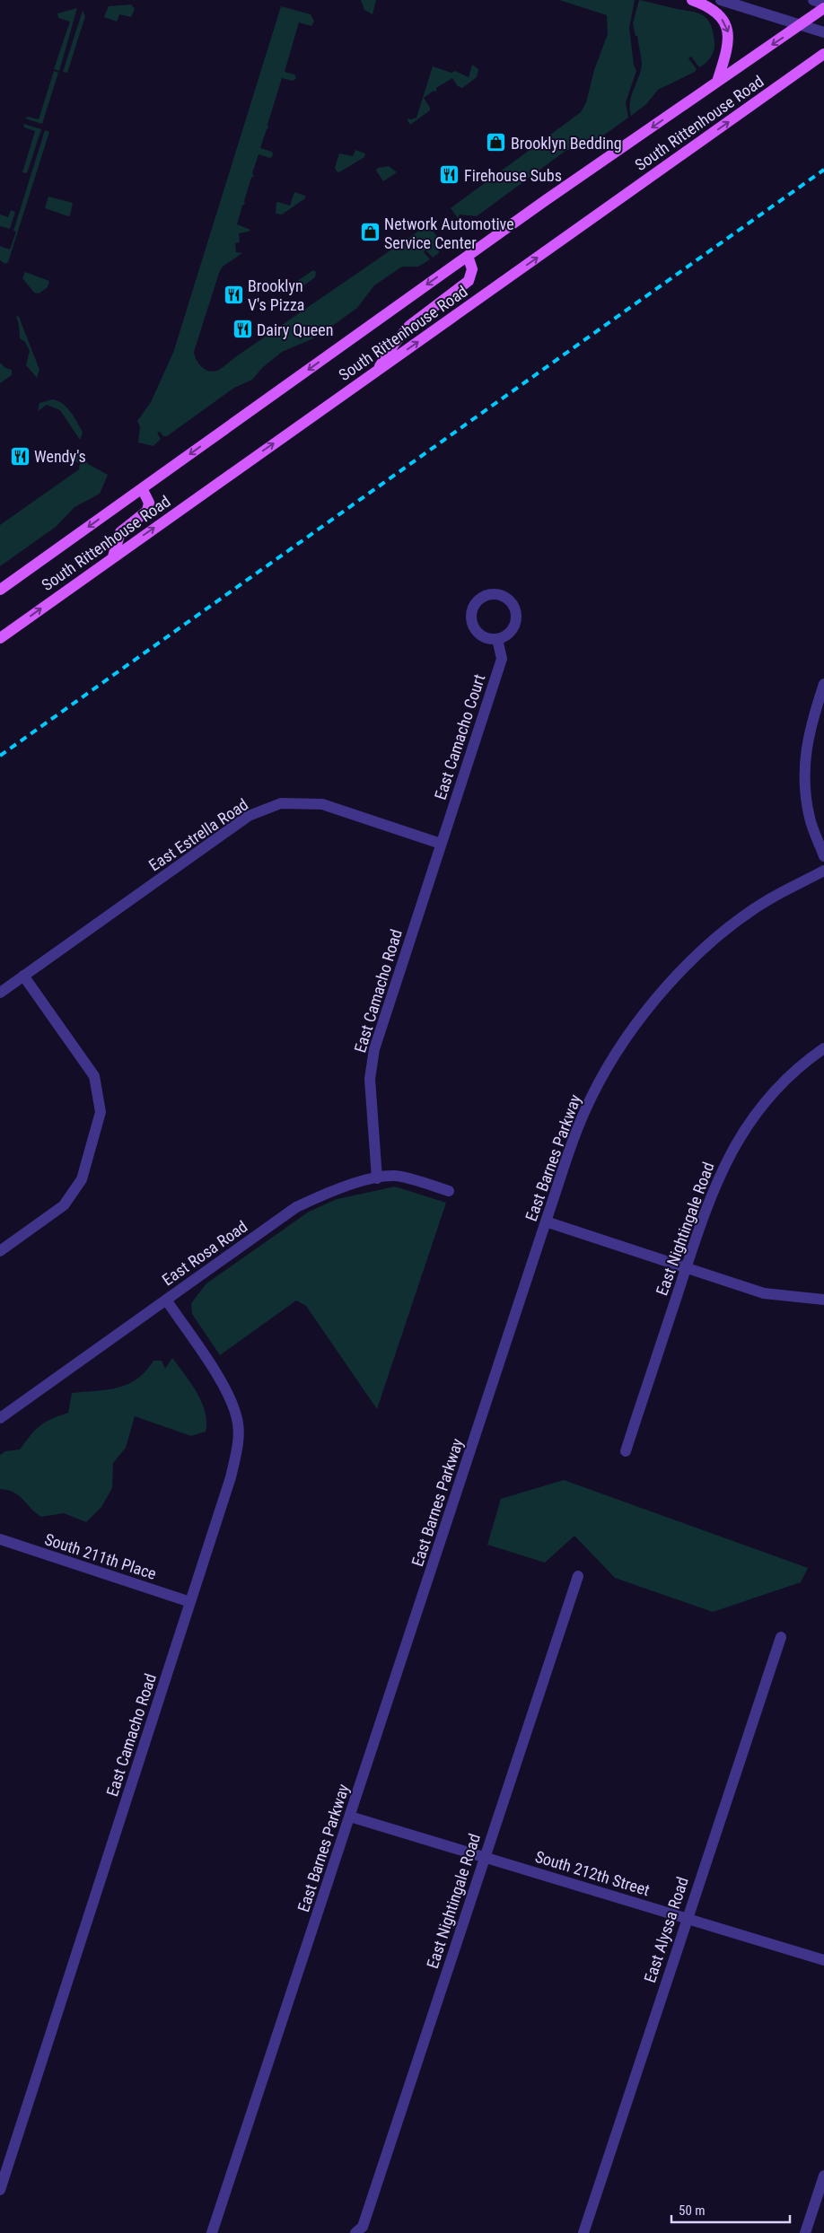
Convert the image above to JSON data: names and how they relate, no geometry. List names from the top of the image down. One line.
{"streets":{"main road":["South Rittenhouse Road"],"street":["East Camacho Court","East Estrella Road","East Camacho Road","East Barnes Parkway","East Nightingale Road","East Rosa Road","South 211th Place","South 212th Street","East Alyssa Road"]},"crossings":[["East Camacho Court","East Estrella Road"],["East Camacho Court","East Camacho Road"],["East Estrella Road","East Camacho Road"],["East Camacho Road","East Rosa Road"],["East Camacho Road","South 211th Place"],["East Barnes Parkway","South 212th Street"],["East Nightingale Road","South 212th Street"],["South 212th Street","East Alyssa Road"]],"places":{"shop":["Brooklyn Bedding","Network Automotive Service Center"],"restaurant":["Firehouse Subs","Brooklyn V's Pizza","Dairy Queen","Wendy's"]},"scale_bar":"50 m"}
